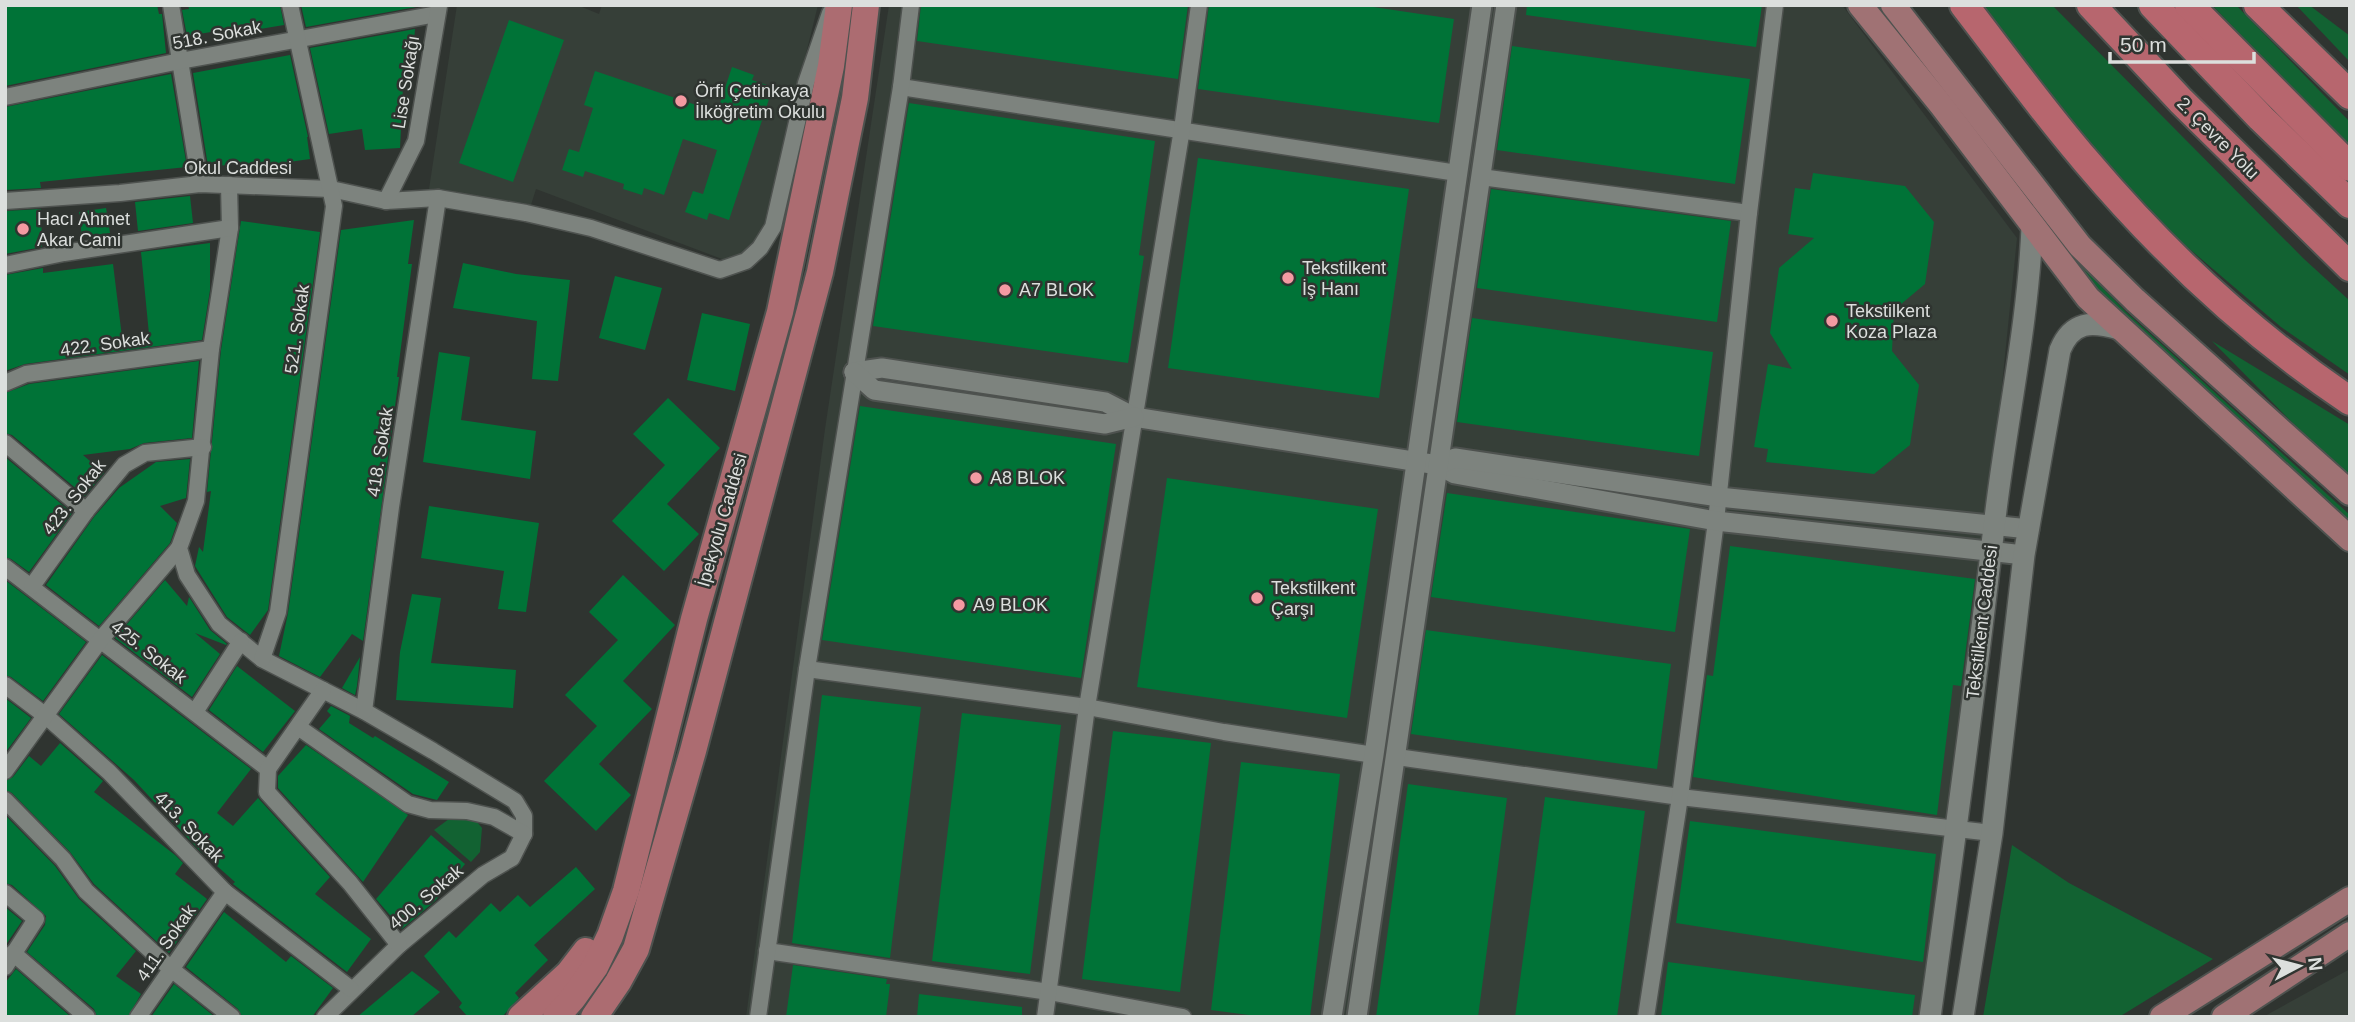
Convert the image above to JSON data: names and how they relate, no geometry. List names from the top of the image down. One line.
{"streets":{"highway":["2. Çevre Yolu","İpekyolu Caddesi"],"main road":["Tekstilkent Caddesi"],"street":["518. Sokak","Lise Sokağı","Okul Caddesi","521. Sokak","422. Sokak","418. Sokak","423. Sokak","425. Sokak","413. Sokak","400. Sokak","411. Sokak"]},"crossings":[["518. Sokak","Lise Sokağı"],["518. Sokak","521. Sokak"],["Lise Sokağı","Okul Caddesi"],["Okul Caddesi","521. Sokak"],["Okul Caddesi","418. Sokak"],["Okul Caddesi","İpekyolu Caddesi"],["423. Sokak","425. Sokak"],["413. Sokak","400. Sokak"],["413. Sokak","411. Sokak"]],"places":["Örfi Çetinkaya İlköğretim Okulu","Hacı Ahmet Akar Cami","Tekstilkent İş Hanı","A7 BLOK","Tekstilkent Koza Plaza","A8 BLOK","Tekstilkent Çarşı","A9 BLOK"],"scale_bar":"50 m","north":"right"}
